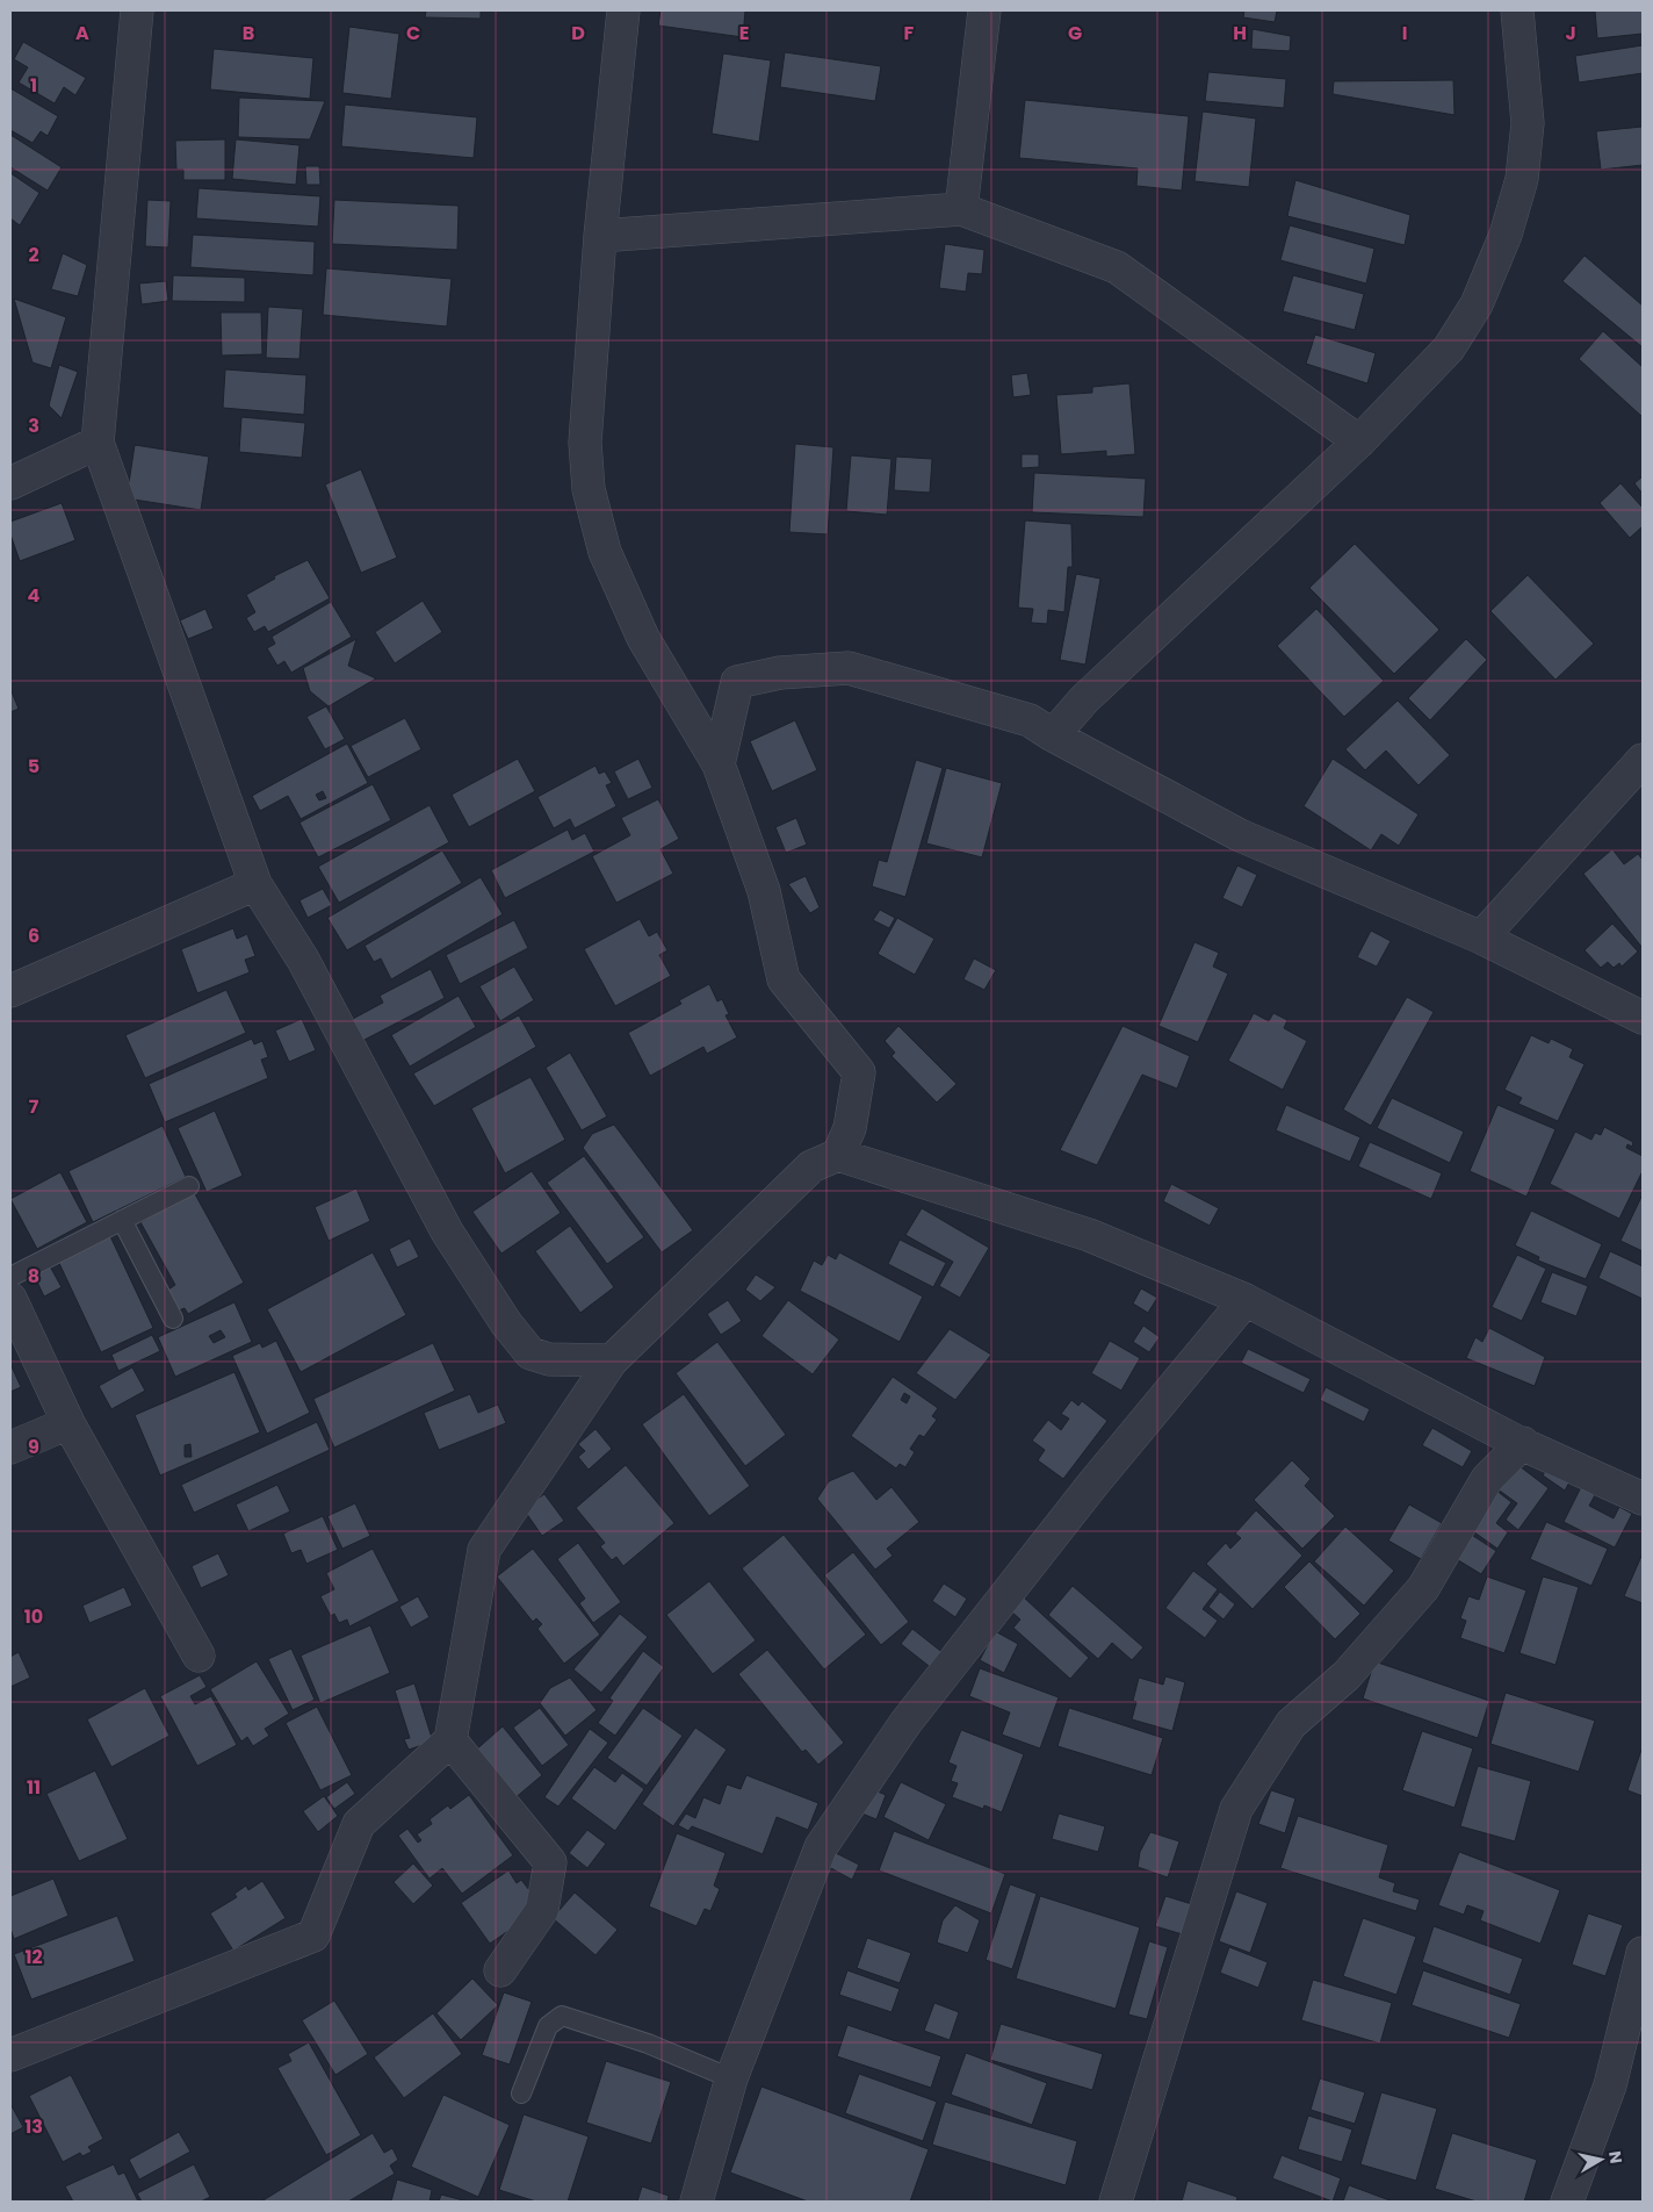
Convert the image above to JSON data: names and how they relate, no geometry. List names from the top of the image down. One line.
{"north":"right","grid":{"columns":["A","B","C","D","E","F","G","H","I","J"],"rows":["1","2","3","4","5","6","7","8","9","10","11","12","13"]}}
